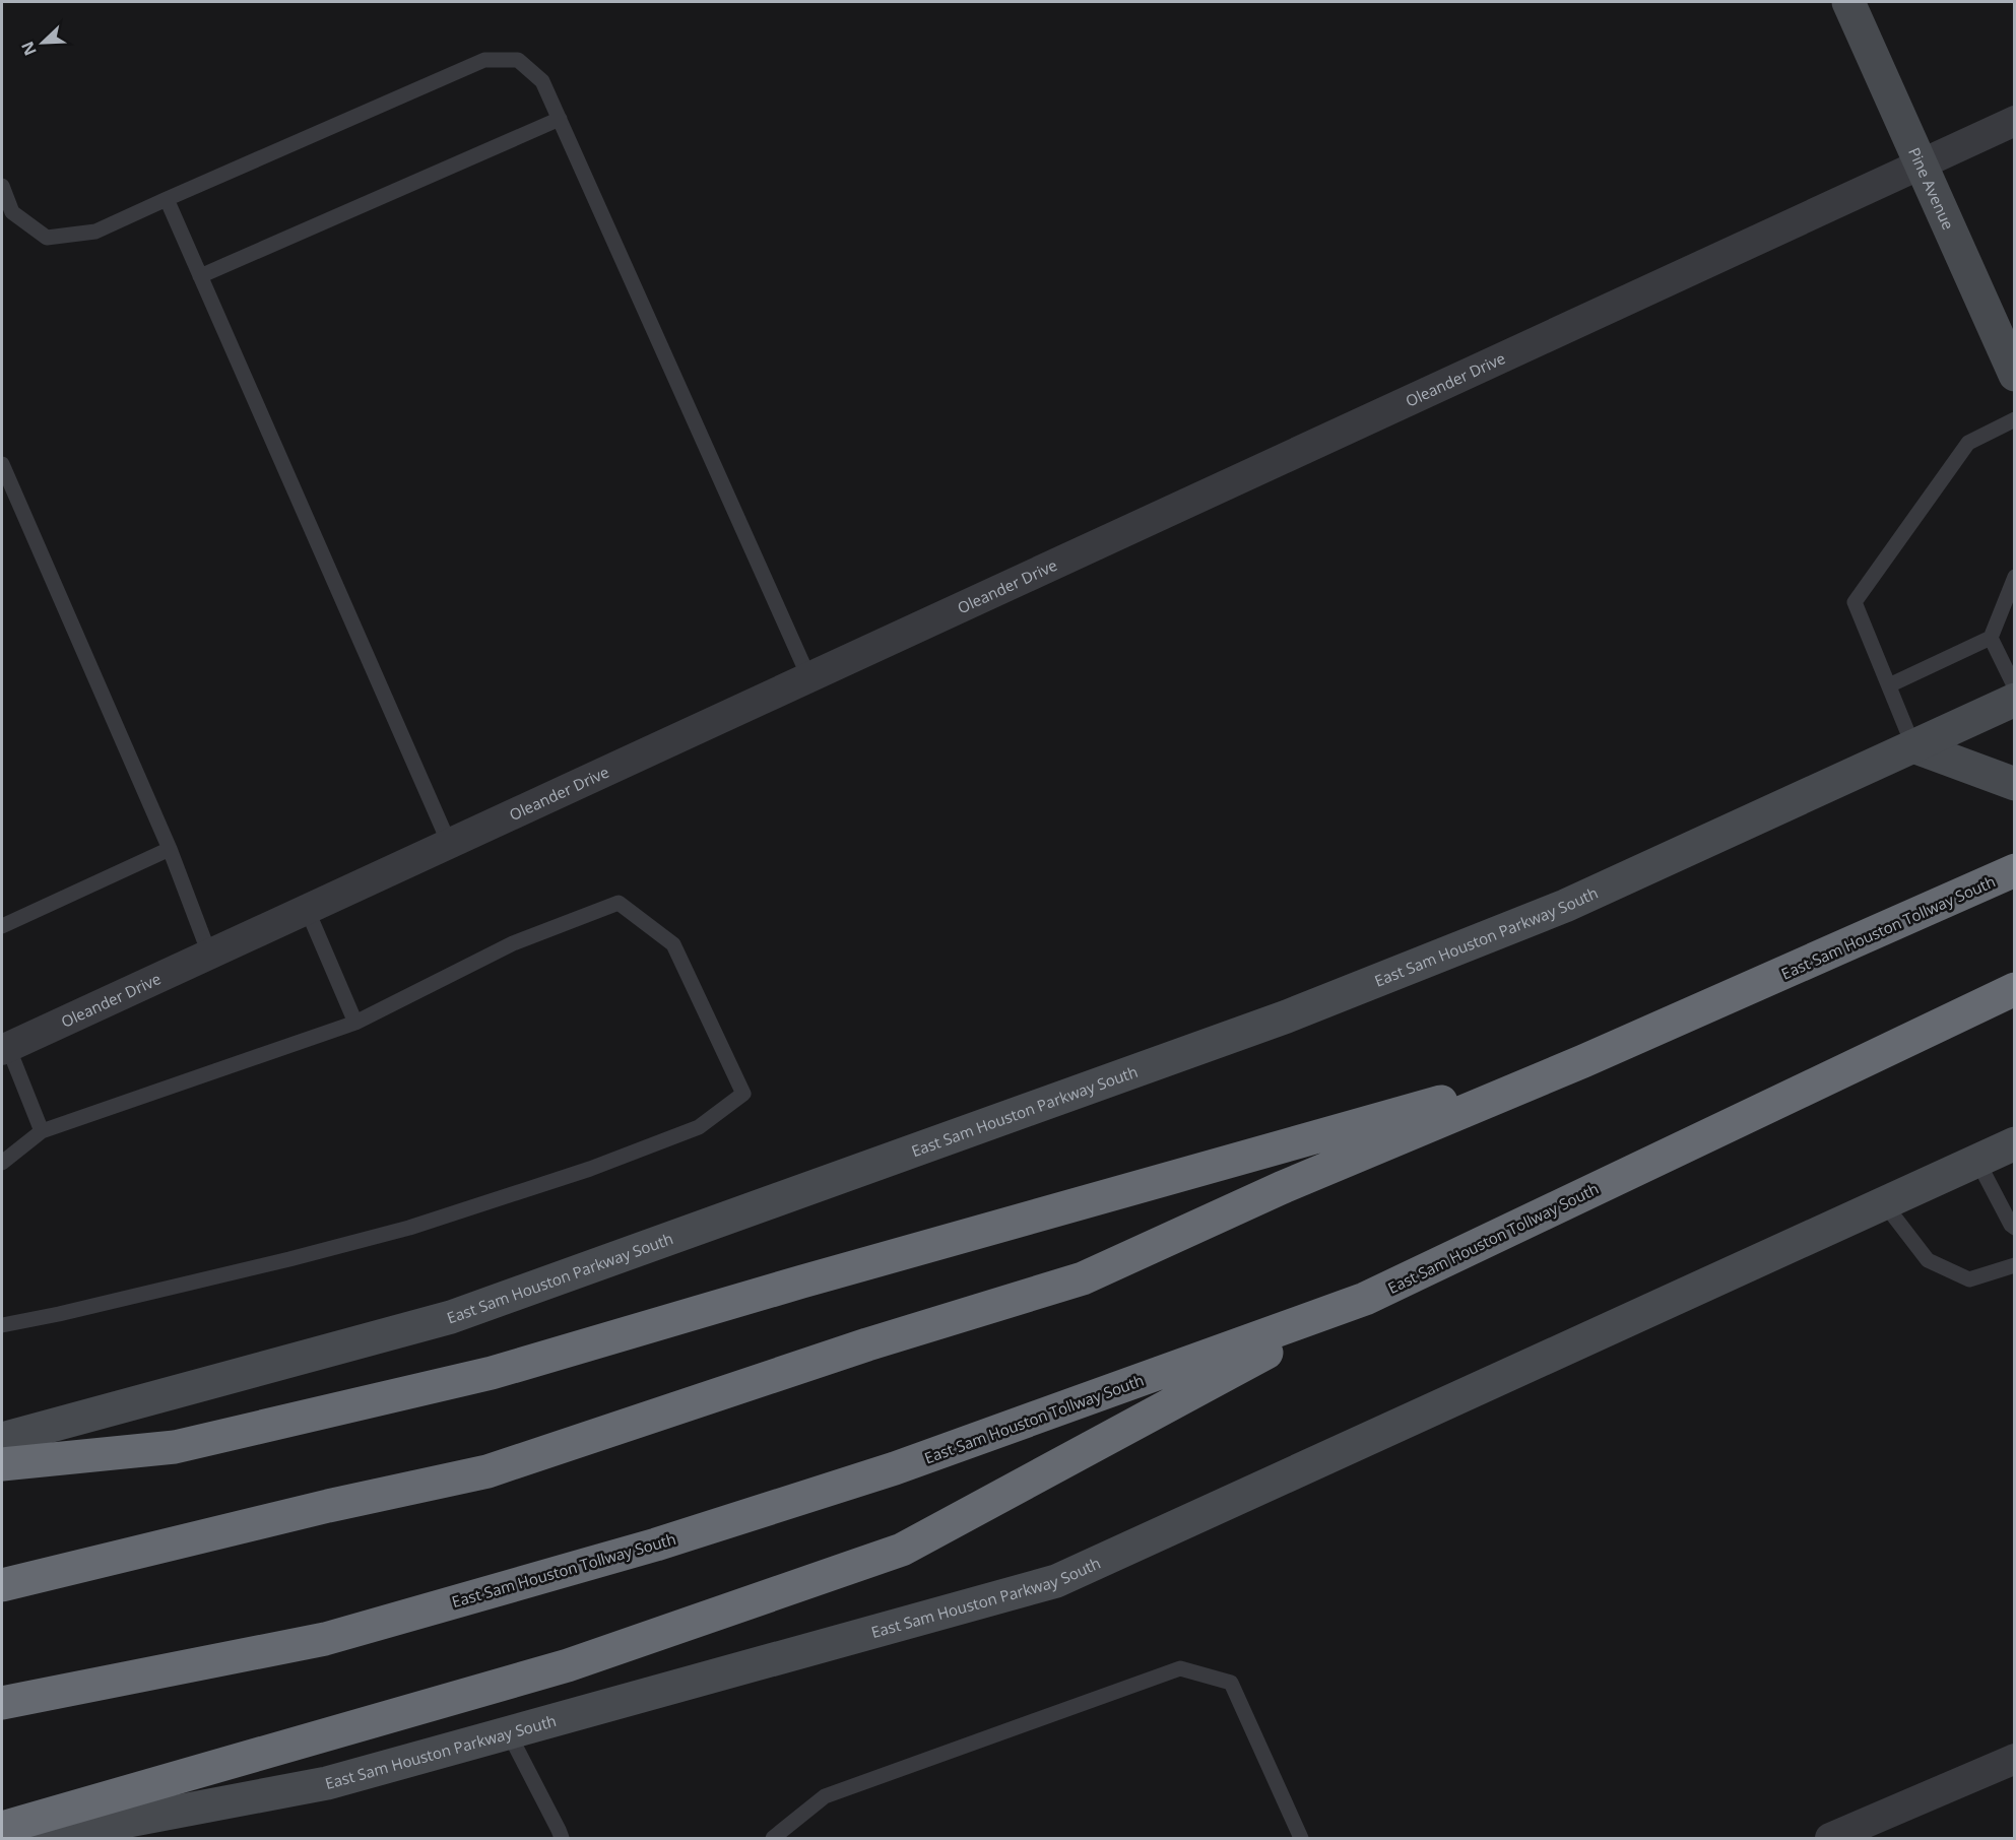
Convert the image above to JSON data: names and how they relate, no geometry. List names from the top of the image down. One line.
{"streets":{"highway":["East Sam Houston Tollway South"],"main road":["Pine Avenue","East Sam Houston Parkway South"],"street":["Oleander Drive"]},"crossings":[["Pine Avenue","Oleander Drive"]],"north":"bottom left"}
